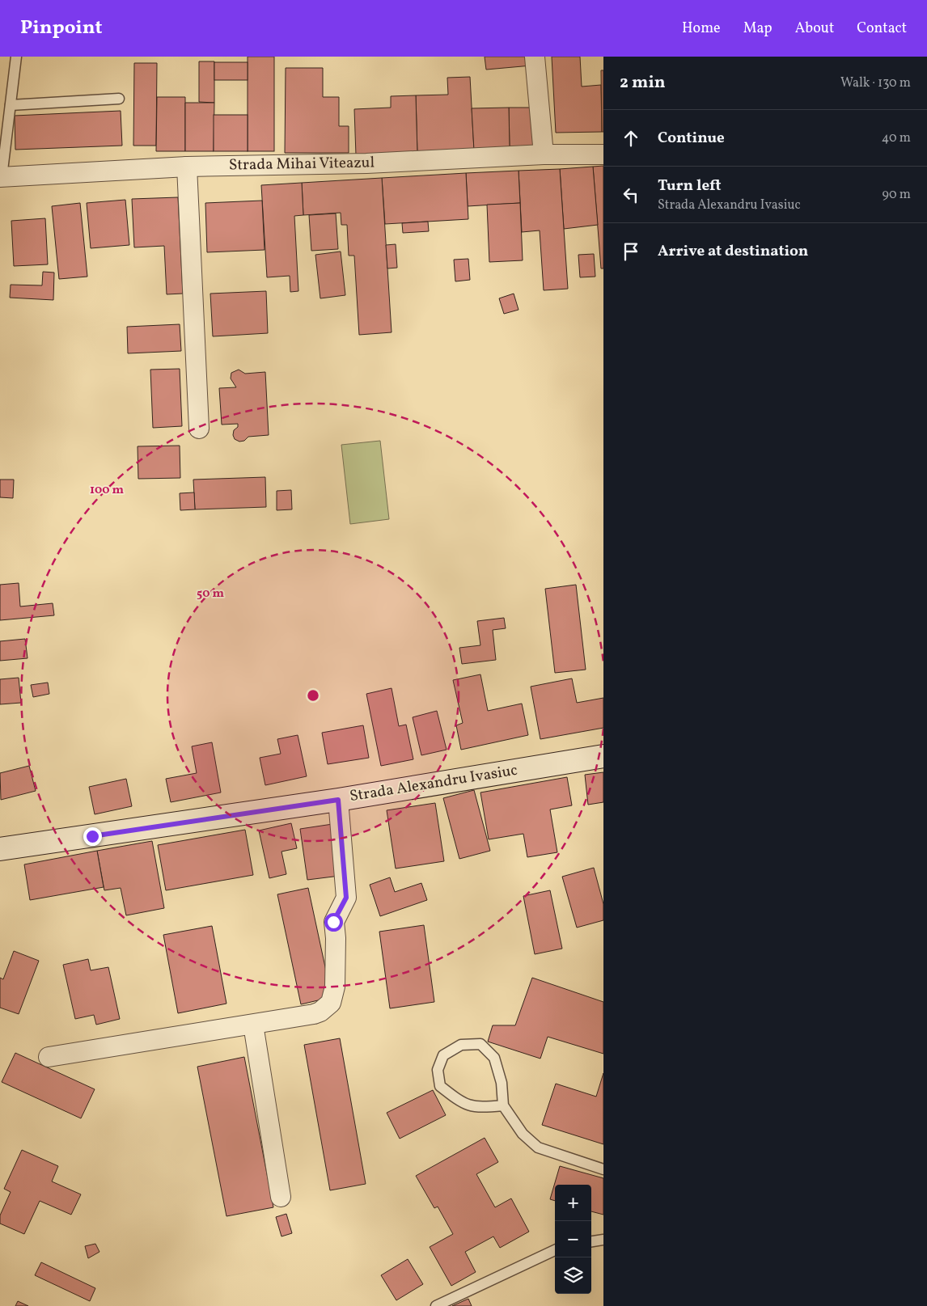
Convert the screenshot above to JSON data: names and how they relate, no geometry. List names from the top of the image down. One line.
{"streets":{"main road":["Strada Alexandru Ivasiuc"],"street":["Strada Mihai Viteazul"]},"page":{"header":"Pinpoint","nav":["Home","Map","About","Contact"],"heading":["2 min","Walk · 130 m"],"list":[["Continue","40 m"],["Turn left","Strada Alexandru Ivasiuc","90 m"],"Arrive at destination"],"map_buttons":["+","−"]},"rings":["100 m","50 m"]}
